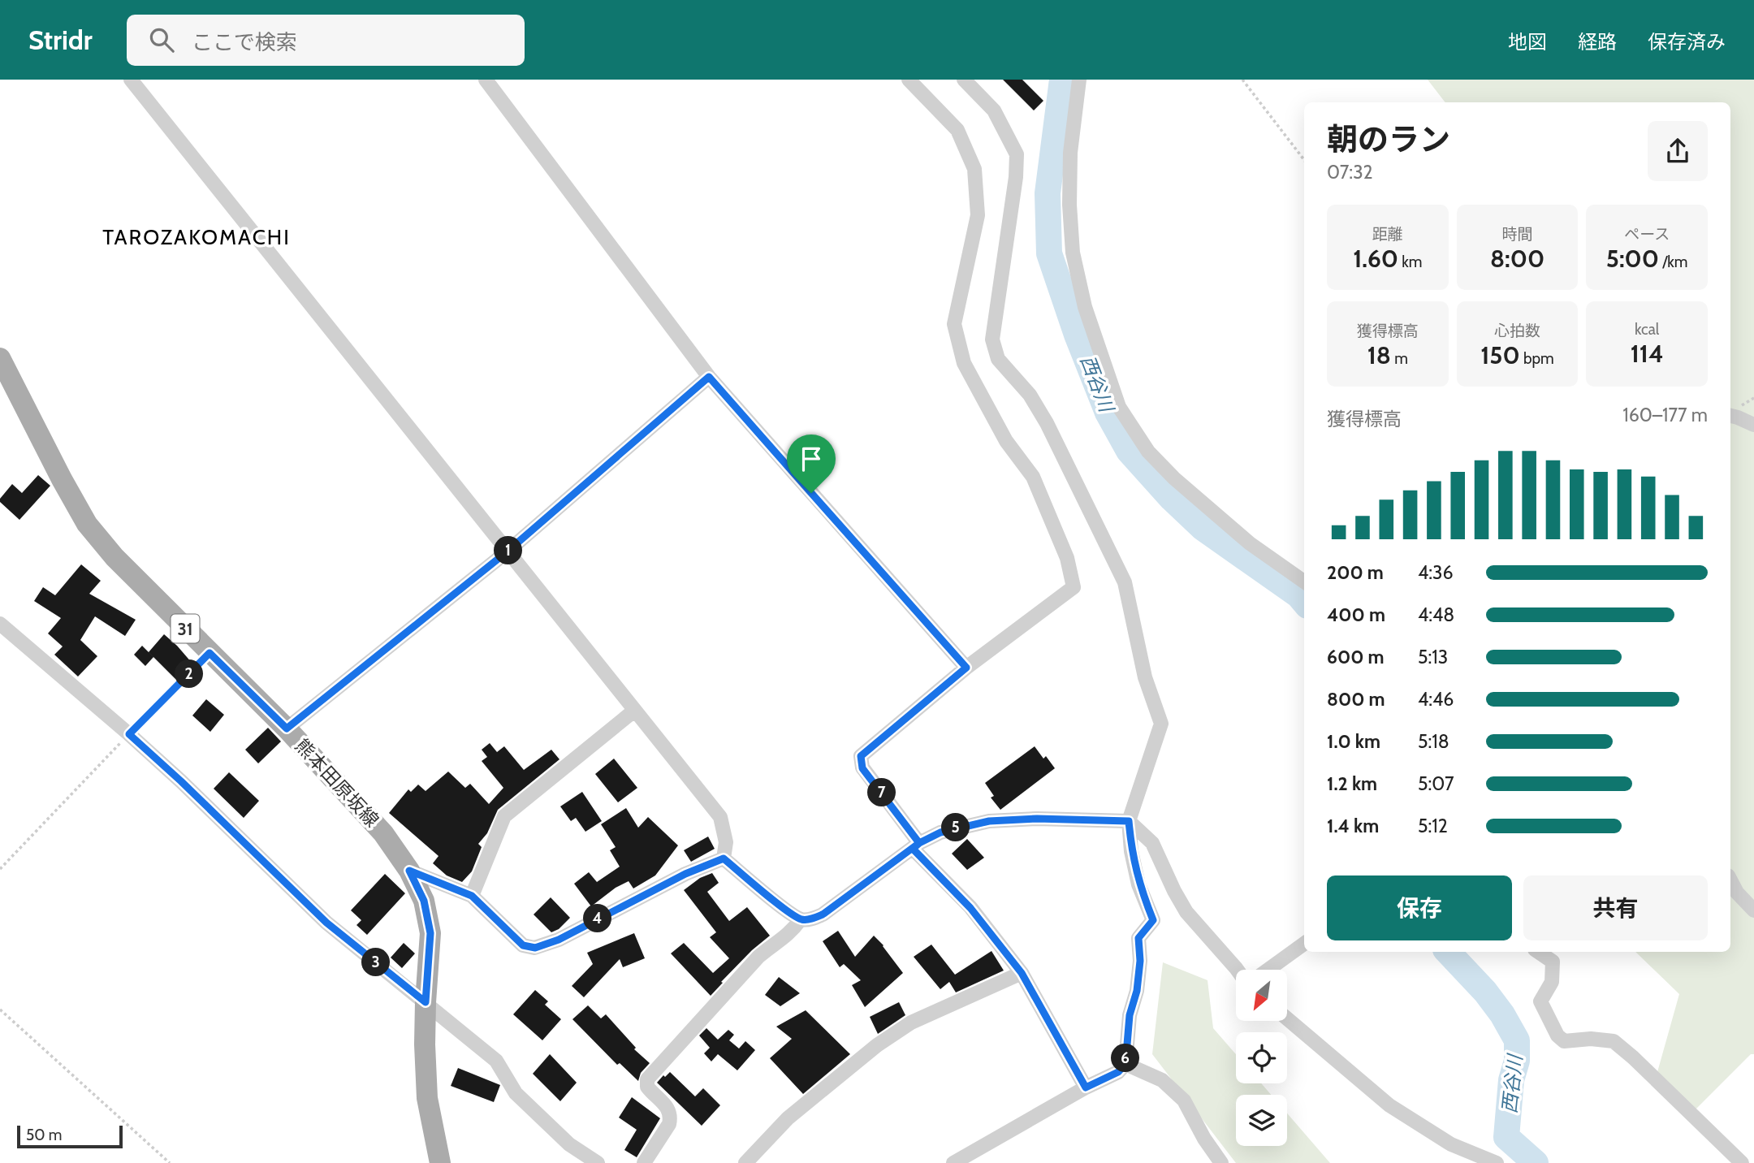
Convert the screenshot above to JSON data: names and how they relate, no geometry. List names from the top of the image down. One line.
{"streets":{"main road":["31","熊本田原坂線"]},"districts":["TAROZAKOMACHI"],"water":["西谷川"],"scale_bar":"50 m","north":"bottom left","page":{"header":"Stridr","search":"ここで検索","nav":["地図","経路","保存済み"],"heading":["朝のラン","07:32"],"stats":[["距離","1.60 km"],["時間","8:00"],["ペース","5:00 /km"],["獲得標高","18 m"],["心拍数","150 bpm"],["kcal","114"]],"chart":["獲得標高","160–177 m"],"pins":["1","2","7","5","4","3","6"],"list":[{"name":"200 m","note":"4:36"},{"name":"400 m","note":"4:48"},{"name":"600 m","note":"5:13"},{"name":"800 m","note":"4:46"},{"name":"1.0 km","note":"5:18"},{"name":"1.2 km","note":"5:07"},{"name":"1.4 km","note":"5:12"}],"buttons":["保存","共有"],"scale":"50 m"}}
